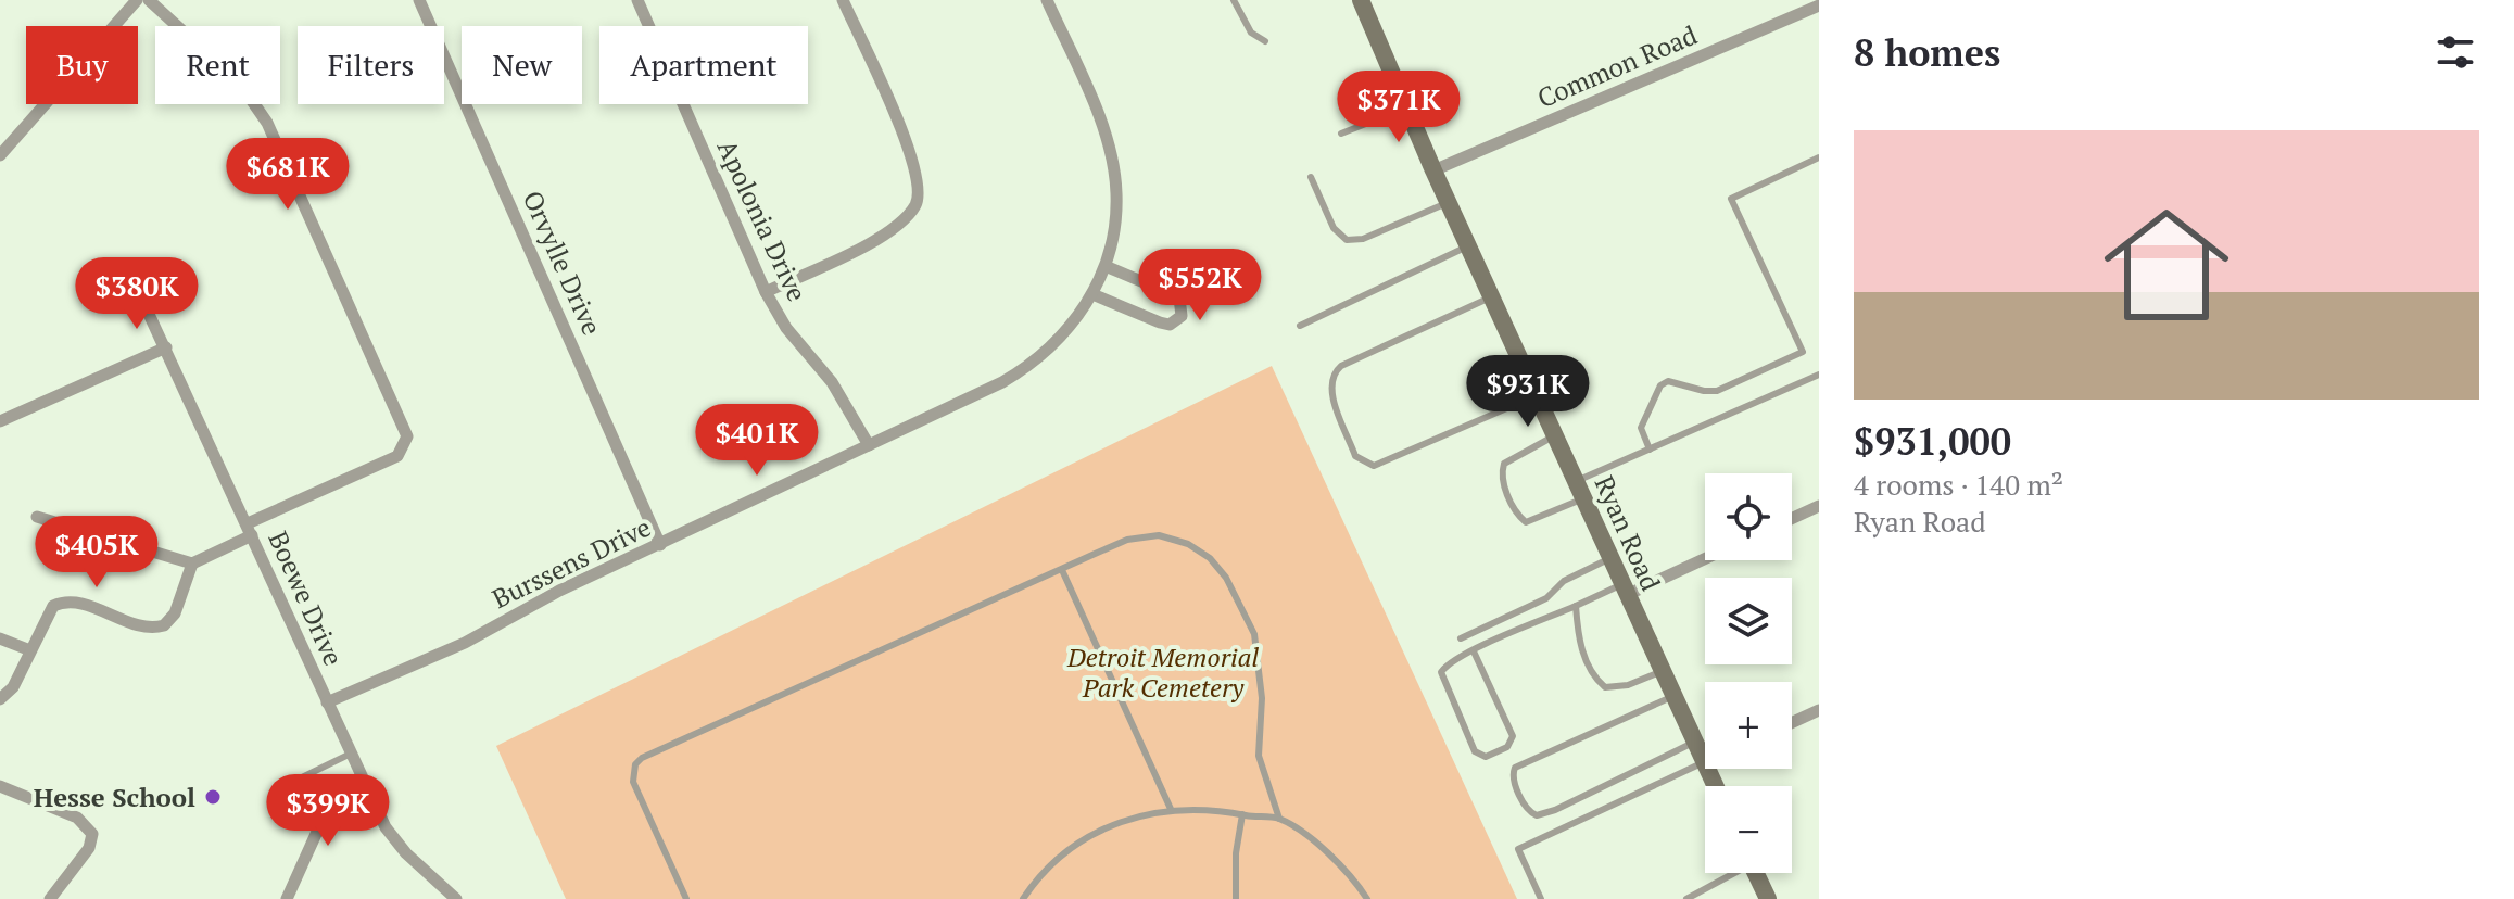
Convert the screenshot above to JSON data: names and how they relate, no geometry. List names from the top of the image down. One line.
{"streets":{"main road":["Ryan Road"],"street":["Common Road","Apolonia Drive","Orvylle Drive","Burssens Drive","Boewe Drive"]},"crossings":[["Common Road","Ryan Road"],["Apolonia Drive","Burssens Drive"],["Orvylle Drive","Burssens Drive"],["Burssens Drive","Boewe Drive"]],"parks":["Detroit Memorial Park Cemetery"],"places":["Hesse School"],"page":{"heading":"8 homes","chip":["Buy","Rent","Filters","New","Apartment"],"price":["$371K","$681K","$552K","$380K","$931K","$401K","$405K","$399K"],"list":[{"name":"$931,000","note":"4 rooms · 140 m² · Ryan Road"}],"map_buttons":["+","−"]}}
